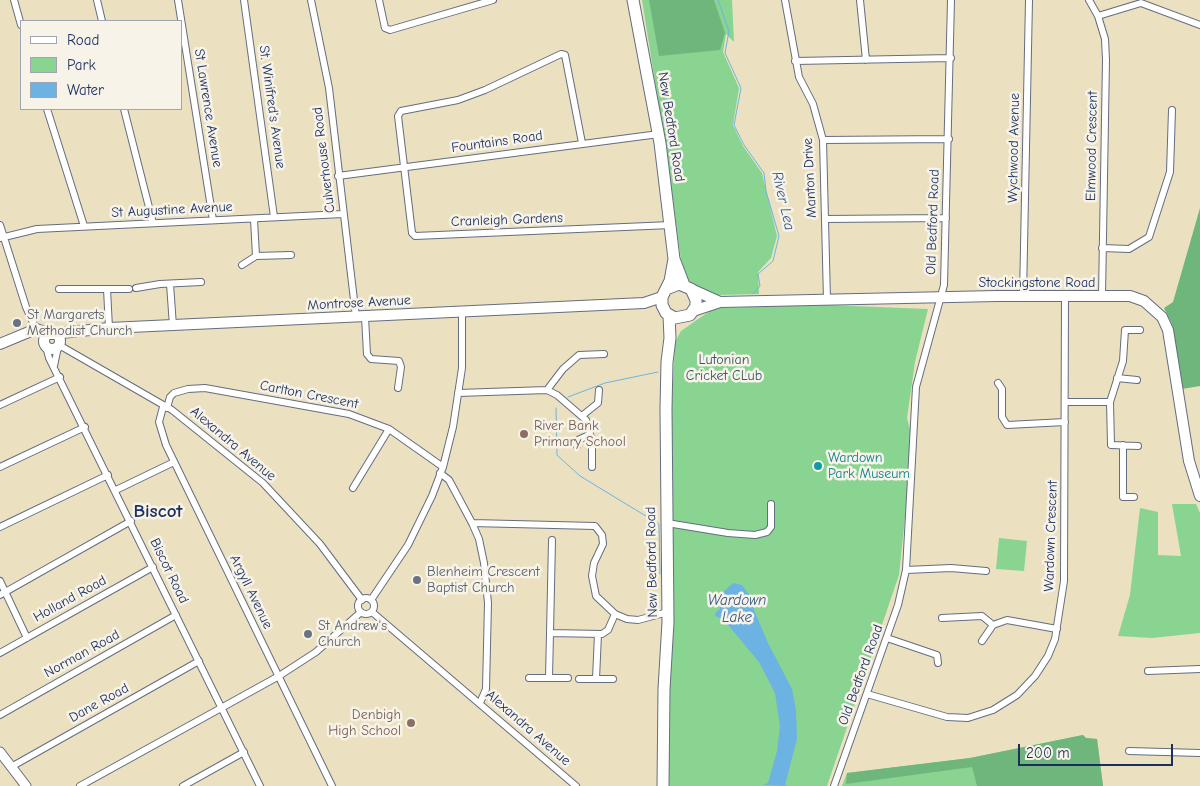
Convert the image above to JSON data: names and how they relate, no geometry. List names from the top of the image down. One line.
{"streets":{"highway":["New Bedford Road"],"main road":["Stockingstone Road","Montrose Avenue"],"street":["St. Winifred's Avenue","St Lawrence Avenue","Fountains Road","Elmwood Crescent","Wychwood Avenue","Culverhouse Road","Manton Drive","St Augustine Avenue","Cranleigh Gardens","Old Bedford Road","Carlton Crescent","Alexandra Avenue","Wardown Crescent","Biscot Road","Argyll Avenue","Holland Road","Norman Road","Dane Road"]},"crossings":[["St. Winifred's Avenue","St Augustine Avenue"],["St Lawrence Avenue","St Augustine Avenue"],["New Bedford Road","Fountains Road"],["New Bedford Road","Cranleigh Gardens"],["New Bedford Road","Stockingstone Road"],["New Bedford Road","Montrose Avenue"],["Fountains Road","Culverhouse Road"],["Fountains Road","Cranleigh Gardens"],["Elmwood Crescent","Stockingstone Road"],["Wychwood Avenue","Stockingstone Road"],["Culverhouse Road","St Augustine Avenue"],["Culverhouse Road","Montrose Avenue"],["Manton Drive","Stockingstone Road"],["Old Bedford Road","Stockingstone Road"],["Old Bedford Road","Wardown Crescent"],["Stockingstone Road","Montrose Avenue"],["Stockingstone Road","Wardown Crescent"],["Montrose Avenue","Alexandra Avenue"],["Montrose Avenue","Biscot Road"],["Carlton Crescent","Alexandra Avenue"],["Carlton Crescent","Argyll Avenue"],["Alexandra Avenue","Biscot Road"],["Alexandra Avenue","Argyll Avenue"],["Biscot Road","Holland Road"],["Biscot Road","Norman Road"],["Biscot Road","Dane Road"]],"districts":["Biscot"],"water":["River Lea","Wardown Lake"],"parks":["Lutonian Cricket CLub"],"places":["St Margarets Methodist Church","River Bank Primary School","Wardown Park Museum","Blenheim Crescent Baptist Church","St Andrew's Church","Denbigh High School"],"legend":["Road","Park","Water"],"scale_bar":"200 m"}
